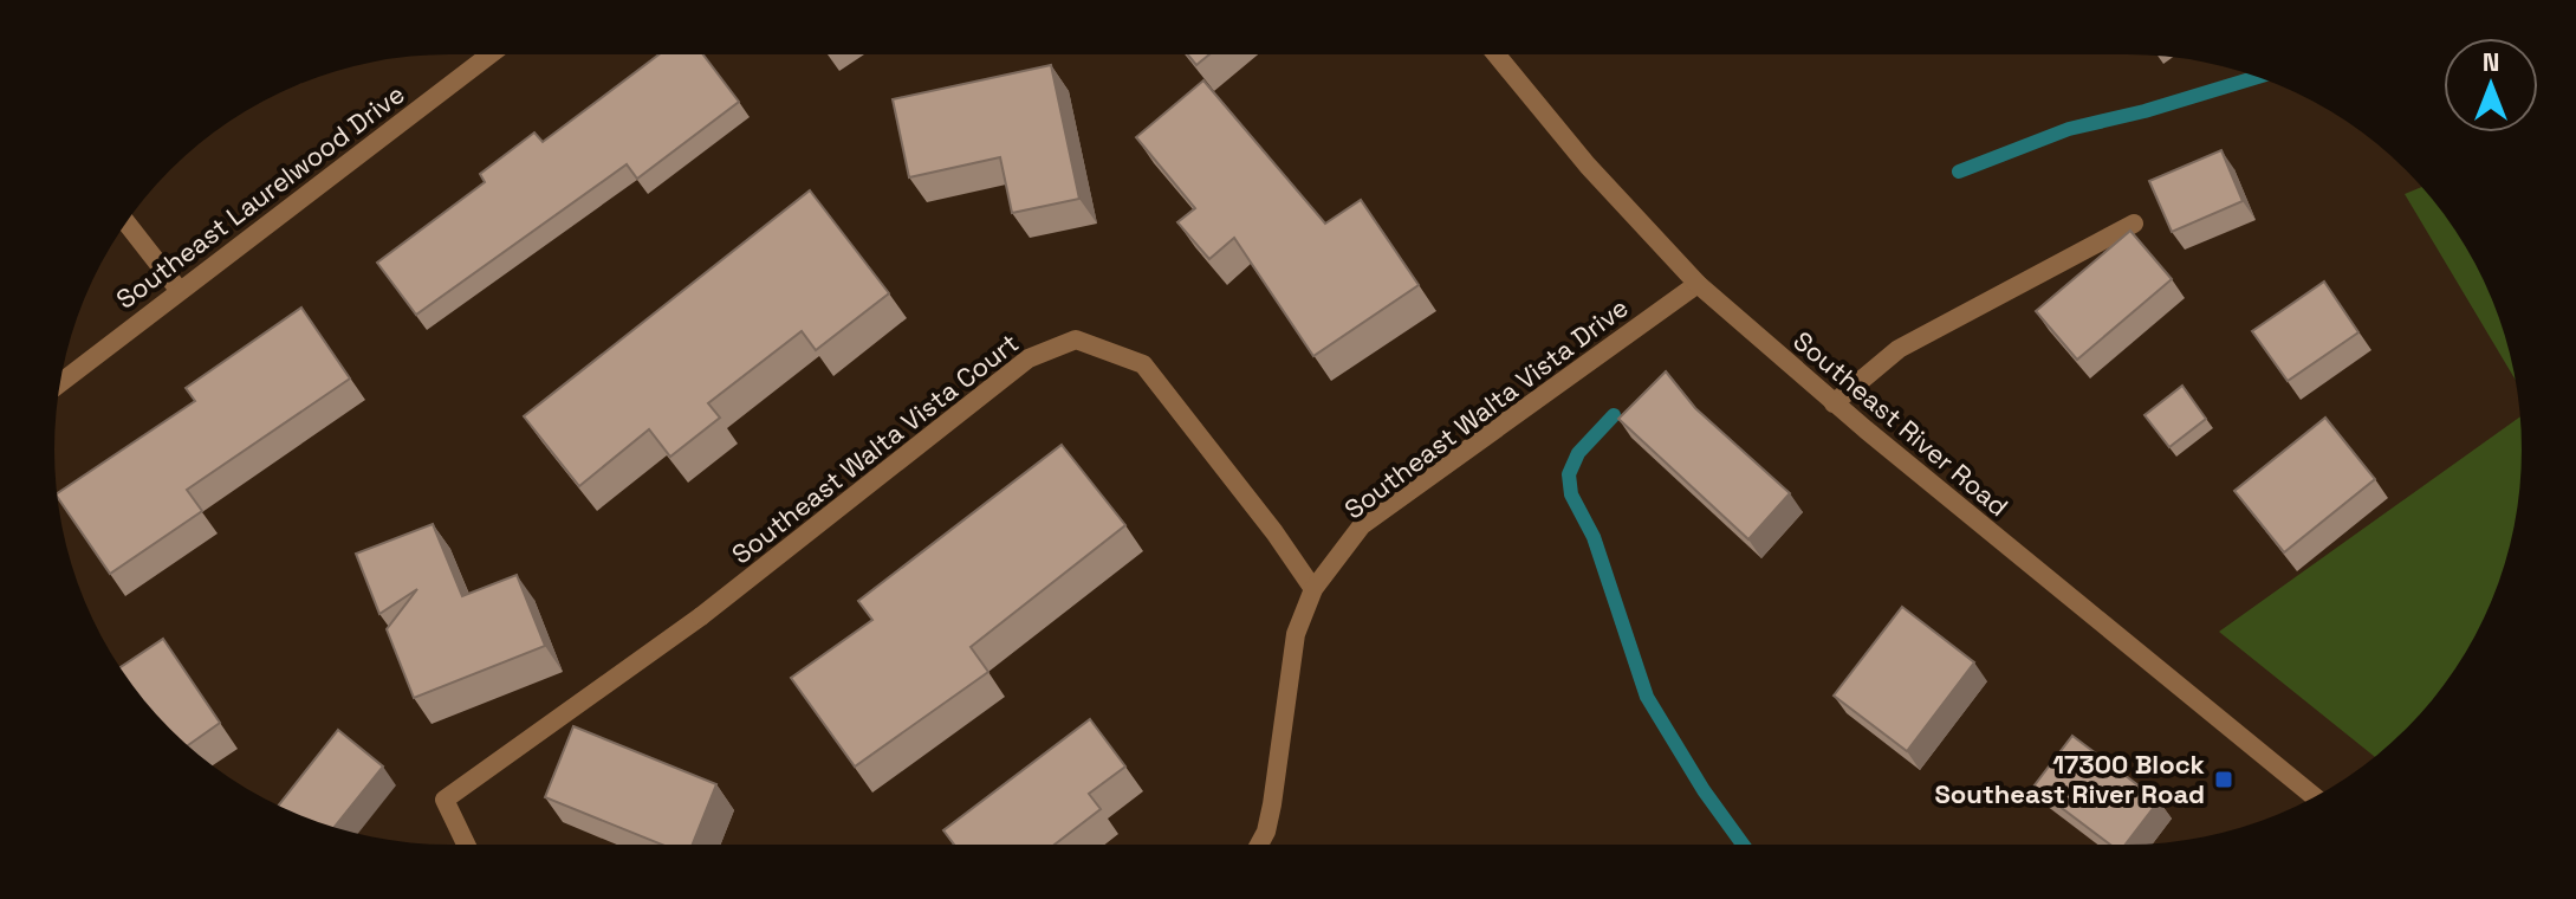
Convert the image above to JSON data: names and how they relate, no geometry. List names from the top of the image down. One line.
{"streets":{"street":["Southeast Laurelwood Drive","Southeast Walta Vista Drive","Southeast River Road","Southeast Walta Vista Court"]},"crossings":[["Southeast Walta Vista Drive","Southeast River Road"],["Southeast Walta Vista Drive","Southeast Walta Vista Court"]],"places":{"transit":["17300 Block Southeast River Road"]},"north":"top"}
